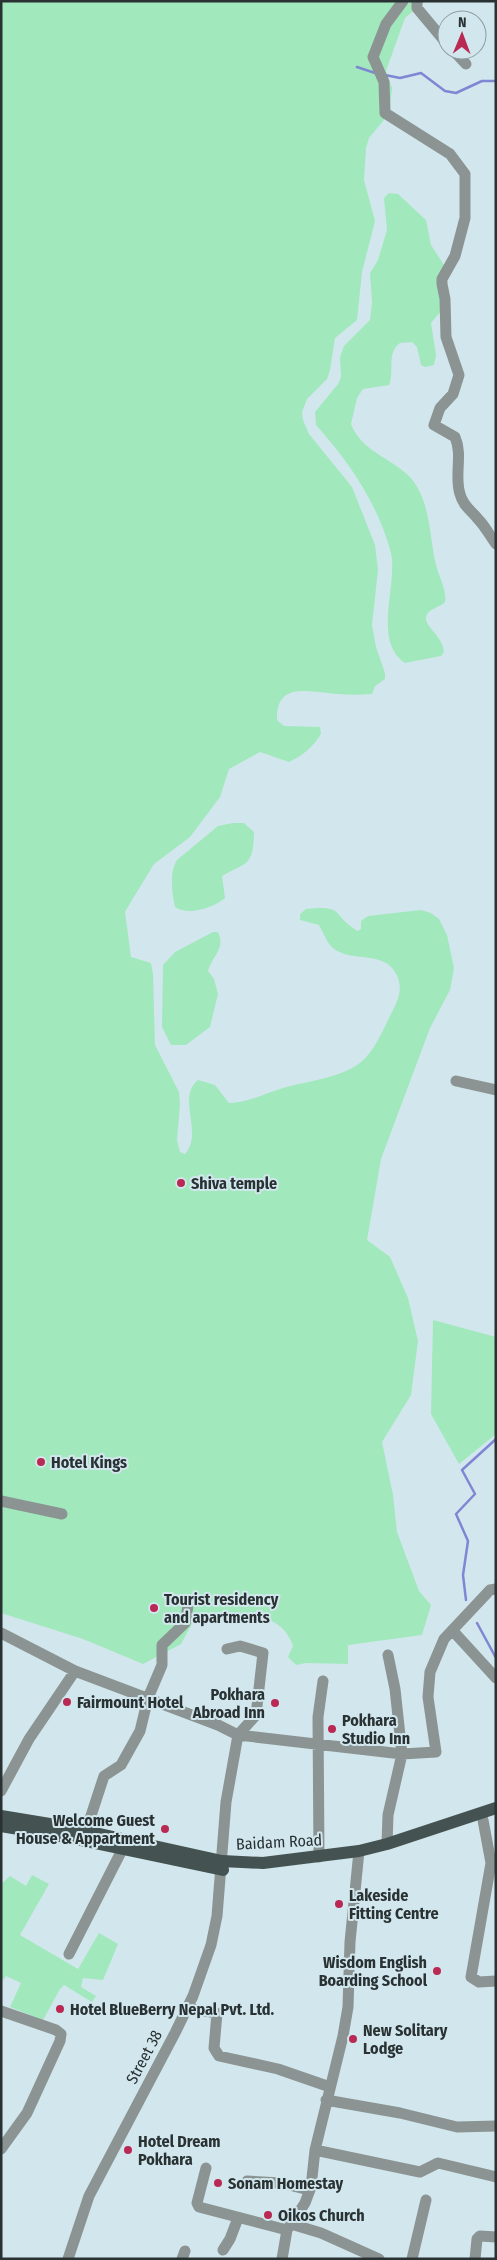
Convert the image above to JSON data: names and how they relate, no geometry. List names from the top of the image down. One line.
{"streets":{"main road":["Baidam Road"],"street":["Street 38"]},"crossings":[["Baidam Road","Street 38"]],"places":["Shiva temple","Hotel Kings","Tourist residency and apartments","Fairmount Hotel","Pokhara Abroad Inn","Pokhara Studio Inn","Welcome Guest House & Appartment","Lakeside Fitting Centre","Wisdom English Boarding School","Hotel BlueBerry Nepal Pvt. Ltd.","New Solitary Lodge","Hotel Dream Pokhara","Sonam Homestay","Oikos Church"],"north":"top"}
